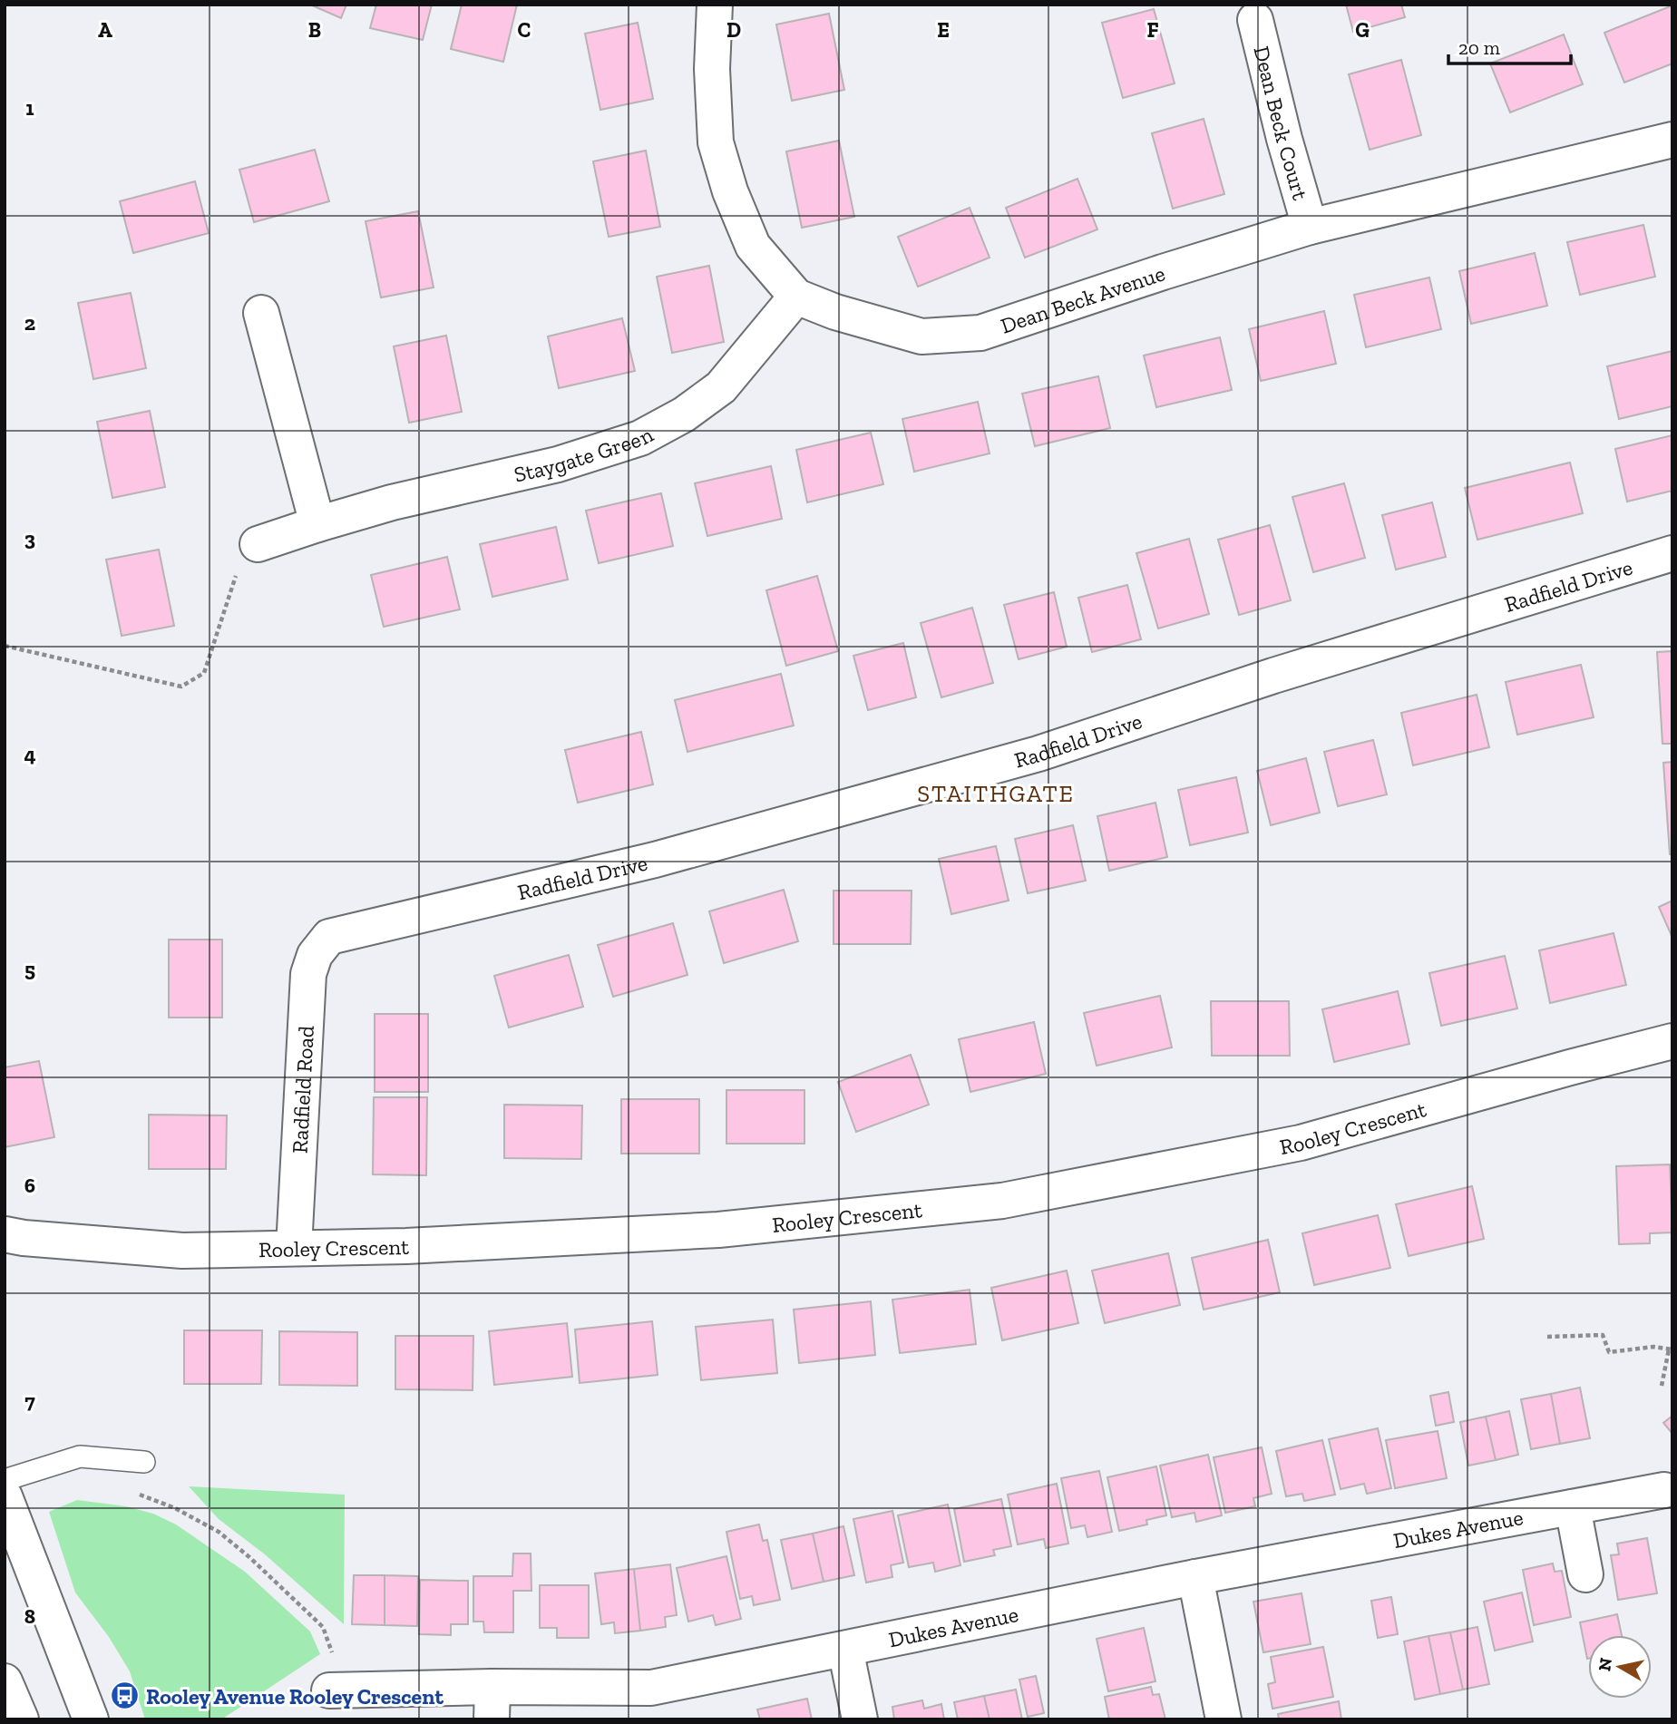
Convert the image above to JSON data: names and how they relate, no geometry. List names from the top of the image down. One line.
{"streets":{"main road":["Dean Beck Court","Dean Beck Avenue","Staygate Green","Radfield Drive","Radfield Road","Rooley Crescent","Dukes Avenue"]},"crossings":[["Dean Beck Court","Dean Beck Avenue"],["Dean Beck Avenue","Staygate Green"],["Radfield Drive","Radfield Road"],["Radfield Road","Rooley Crescent"]],"districts":["STAITHGATE"],"places":{"bus stop":["Rooley Avenue Rooley Crescent"]},"scale_bar":"20 m","north":"left","grid":{"columns":["A","B","C","D","E","F","G"],"rows":["1","2","3","4","5","6","7","8"]}}
